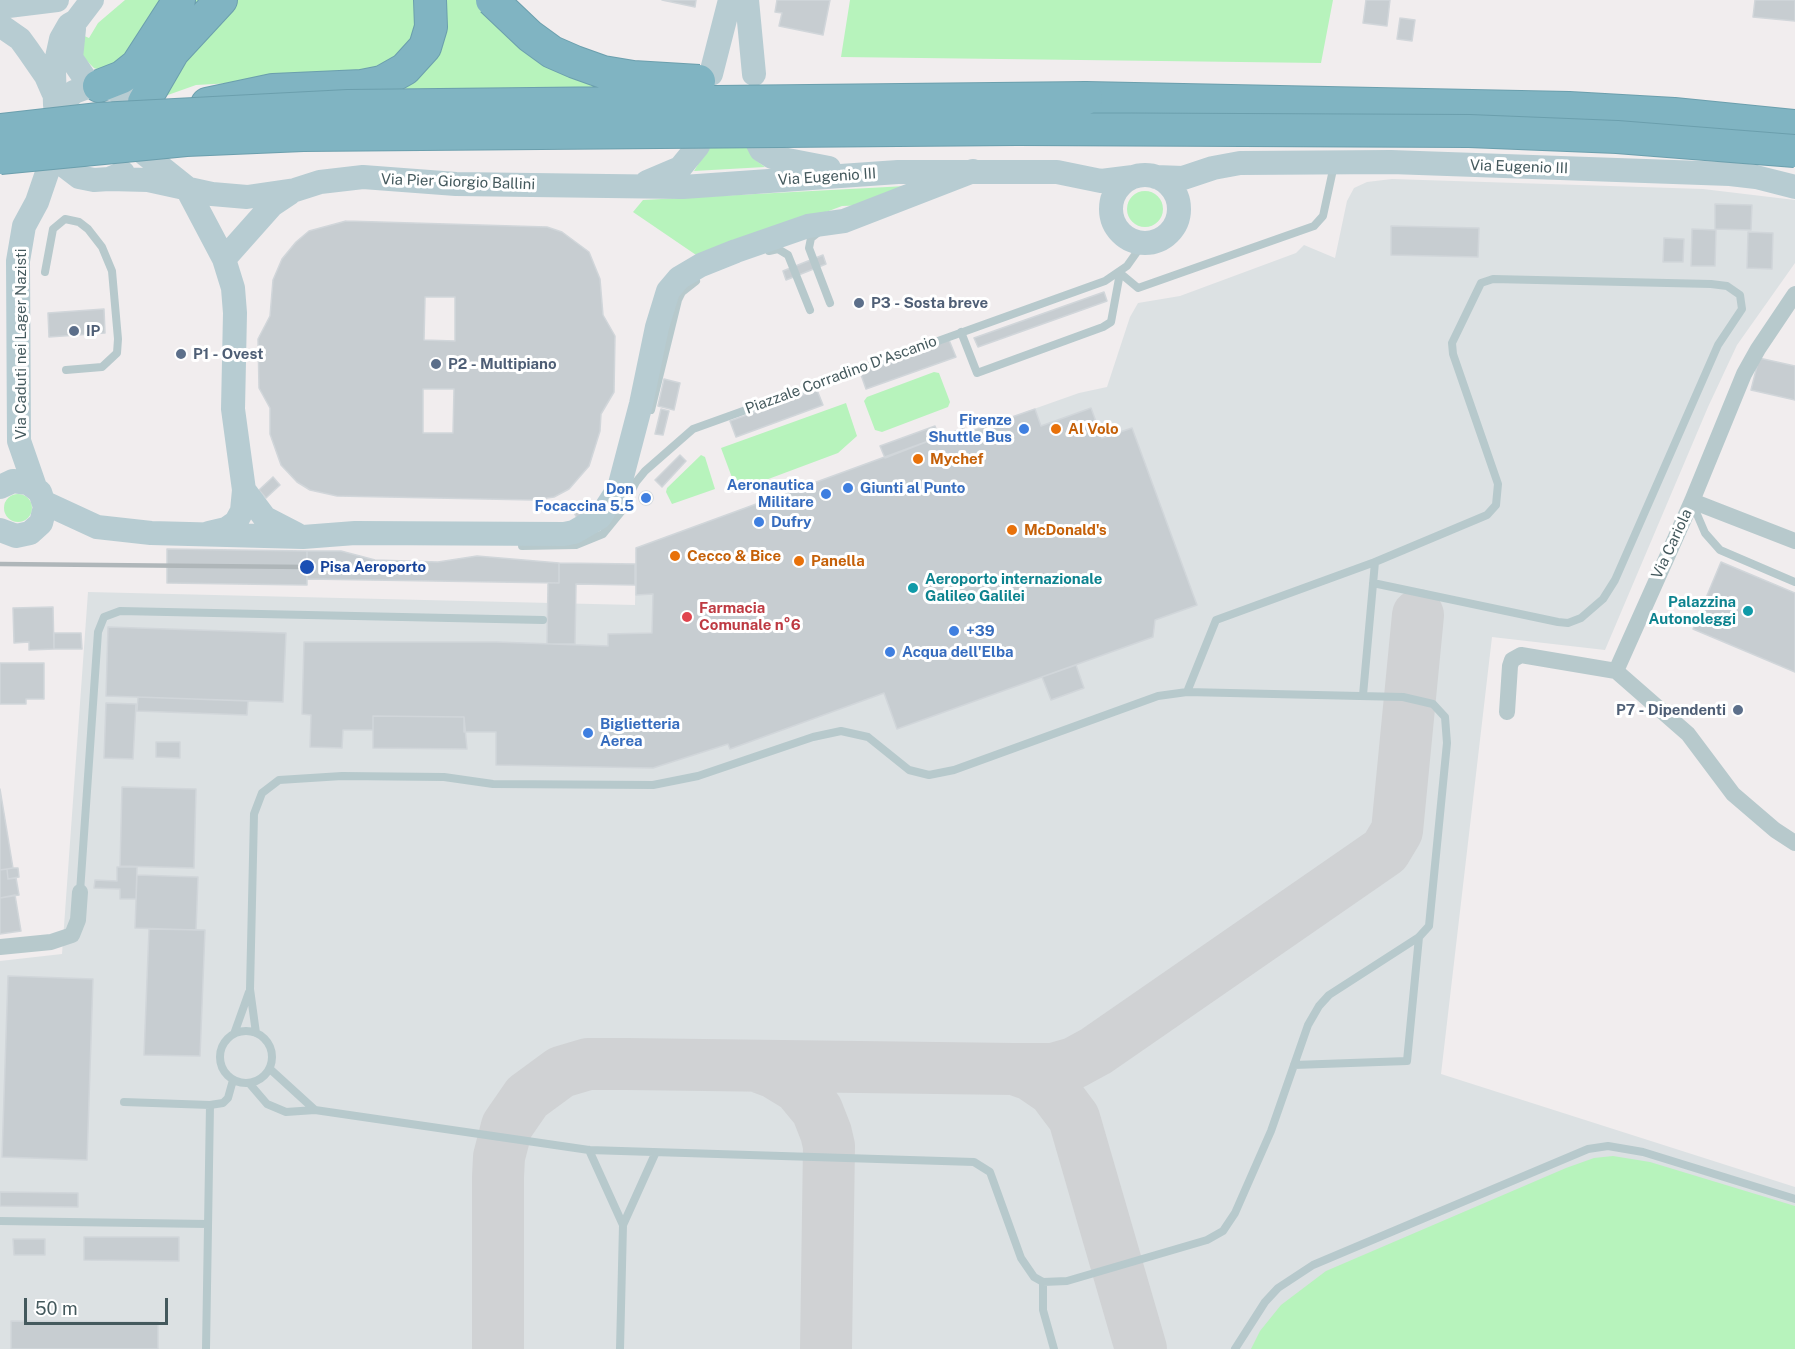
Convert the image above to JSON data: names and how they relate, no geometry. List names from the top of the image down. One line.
{"streets":{"street":["Via Eugenio III","Via Pier Giorgio Ballini","Via Caduti nei Lager Nazisti","Via Cariola"],"lane":["Piazzale Corradino D'Ascanio"]},"crossings":[["Via Eugenio III","Via Pier Giorgio Ballini"],["Via Eugenio III","Piazzale Corradino D'Ascanio"],["Via Pier Giorgio Ballini","Via Caduti nei Lager Nazisti"],["Via Pier Giorgio Ballini","Piazzale Corradino D'Ascanio"]],"places":["P3 - Sosta breve","IP","P1 - Ovest","P2 - Multipiano","Firenze Shuttle Bus","Al Volo","Mychef","Giunti al Punto","Aeronautica Militare","Don Focaccina 5.5","Dufry","McDonald's","Cecco & Bice","Panella","Pisa Aeroporto","Aeroporto internazionale Galileo Galilei","Palazzina Autonoleggi","Farmacia Comunale n°6","+39","Acqua dell'Elba","P7 - Dipendenti","Biglietteria Aerea"],"scale_bar":"50 m"}
